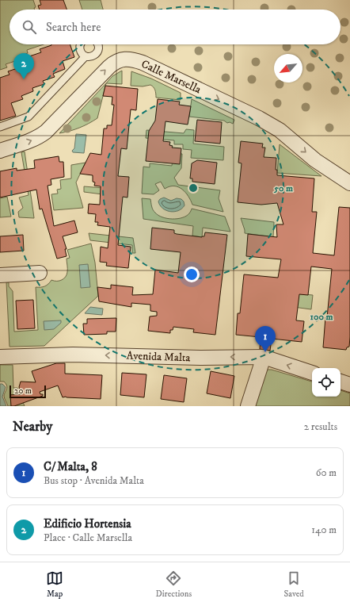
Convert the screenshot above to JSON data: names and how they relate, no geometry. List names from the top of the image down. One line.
{"streets":{"street":["Calle Marsella","Avenida Malta"]},"one_way":["Calle Marsella","Avenida Malta"],"scale_bar":"20 m","north":"bottom left","page":{"search":"Search here","pins":["2","1"],"scale":"20 m","heading":["Nearby","2 results"],"list":[{"mark":"1","name":"C/ Malta, 8","note":"Bus stop · Avenida Malta","value":"60 m"},{"mark":"2","name":"Edificio Hortensia","note":"Place · Calle Marsella","value":"140 m"}],"nav":["Map","Directions","Saved"]},"rings":["50 m","100 m"]}
